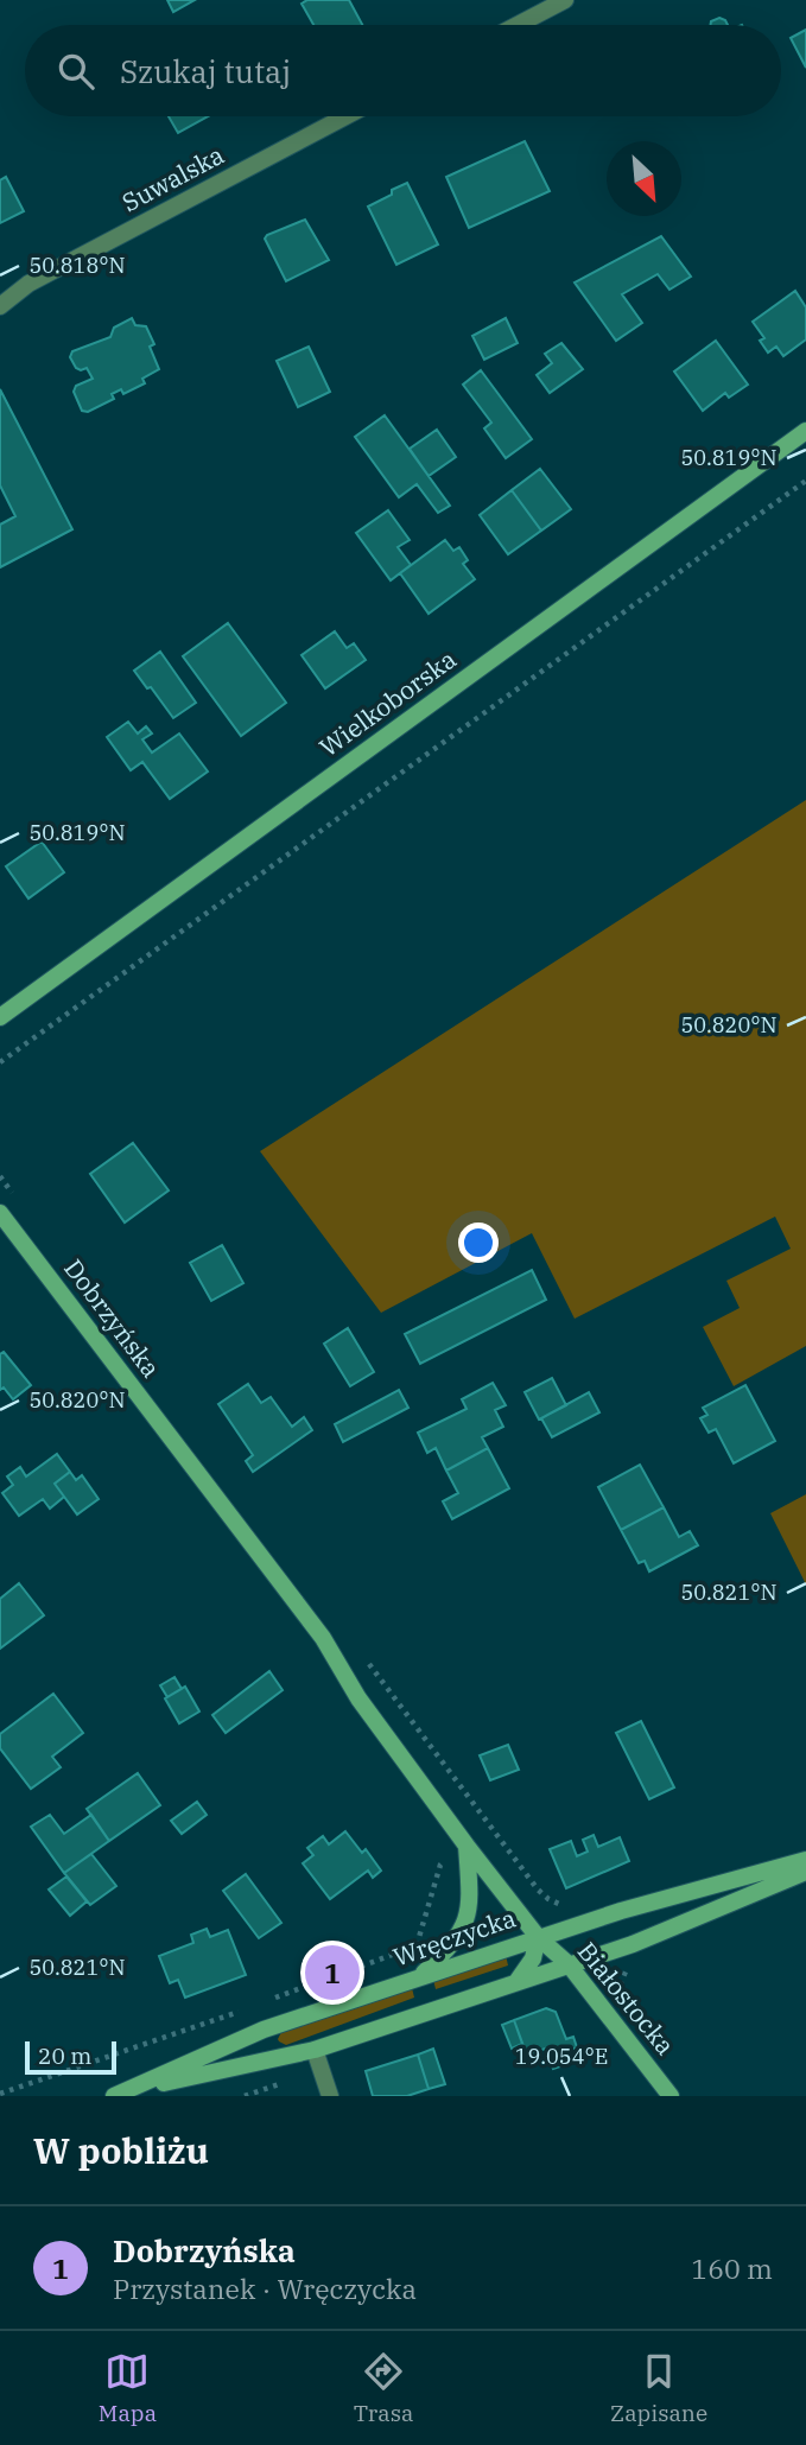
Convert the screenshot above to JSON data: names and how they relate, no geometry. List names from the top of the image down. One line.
{"streets":{"street":["Suwalska","Wielkoborska","Dobrzyńska","Wręczycka","Białostocka"]},"crossings":[["Dobrzyńska","Wręczycka"],["Dobrzyńska","Białostocka"],["Wręczycka","Białostocka"]],"scale_bar":"20 m","north":"bottom right","page":{"search":"Szukaj tutaj","pins":"1","scale":"20 m","heading":"W pobliżu","list":[{"mark":"1","name":"Dobrzyńska","note":"Przystanek · Wręczycka","value":"160 m"}],"nav":["Mapa","Trasa","Zapisane"]},"coordinates":["50.818°N","50.819°N","50.820°N","50.821°N","19.054°E"]}
